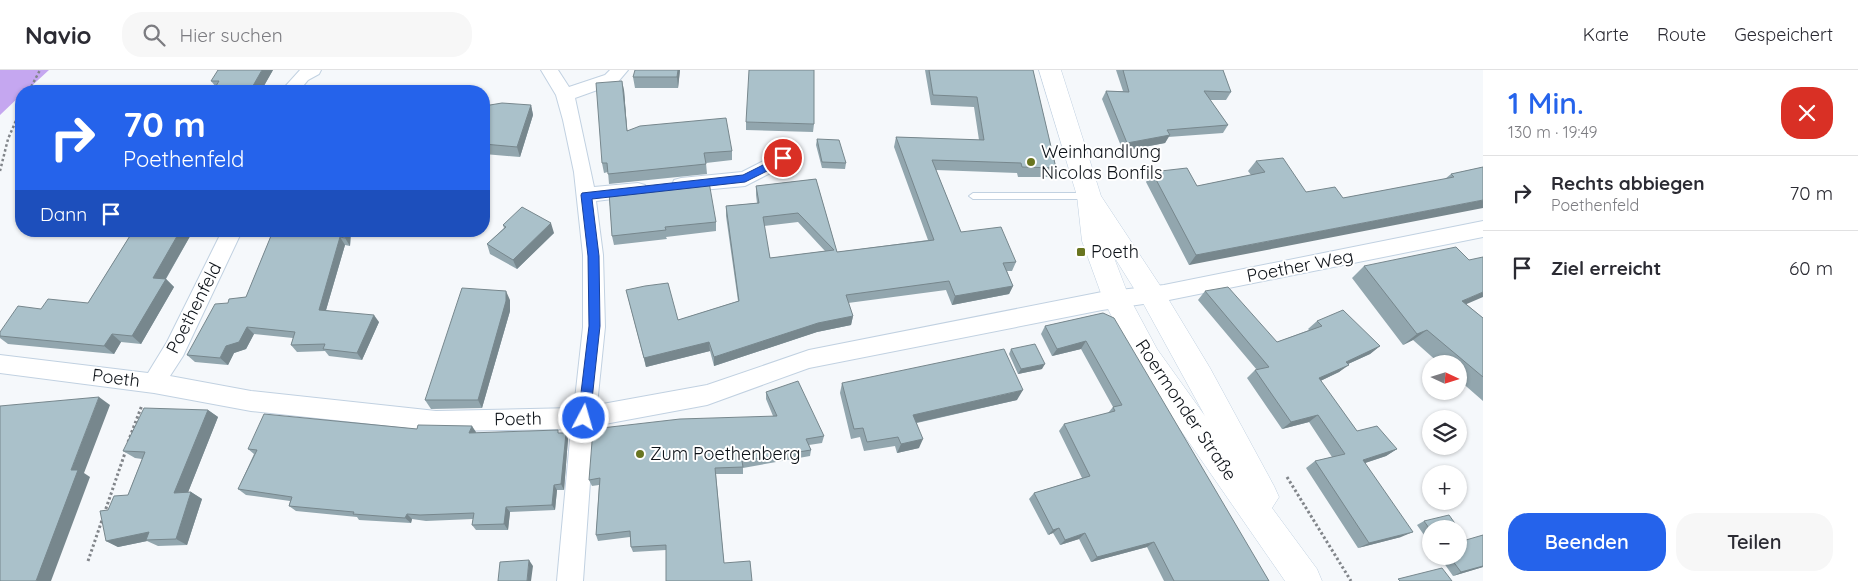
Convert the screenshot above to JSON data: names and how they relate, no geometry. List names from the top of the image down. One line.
{"streets":{"main road":["Roermonder Straße"],"street":["Poether Weg","Poethenfeld","Poeth"]},"crossings":[["Poether Weg","Poeth"],["Poether Weg","Roermonder Straße"],["Poethenfeld","Poeth"],["Poeth","Roermonder Straße"]],"places":{"other":["Weinhandlung Nicolas Bonfils","Zum Poethenberg"],"transit":["Poeth"]},"north":"right","page":{"header":"Navio","search":"Hier suchen","nav":["Karte","Route","Gespeichert"],"heading":["1 Min.","130 m · 19:49"],"turn":["70 m","Poethenfeld"],"list":[{"name":"Rechts abbiegen","note":"Poethenfeld","value":"70 m"},{"name":"Ziel erreicht","value":"60 m"}],"then":"Dann","map_buttons":["+","−"],"buttons":["Beenden","Teilen"]}}
